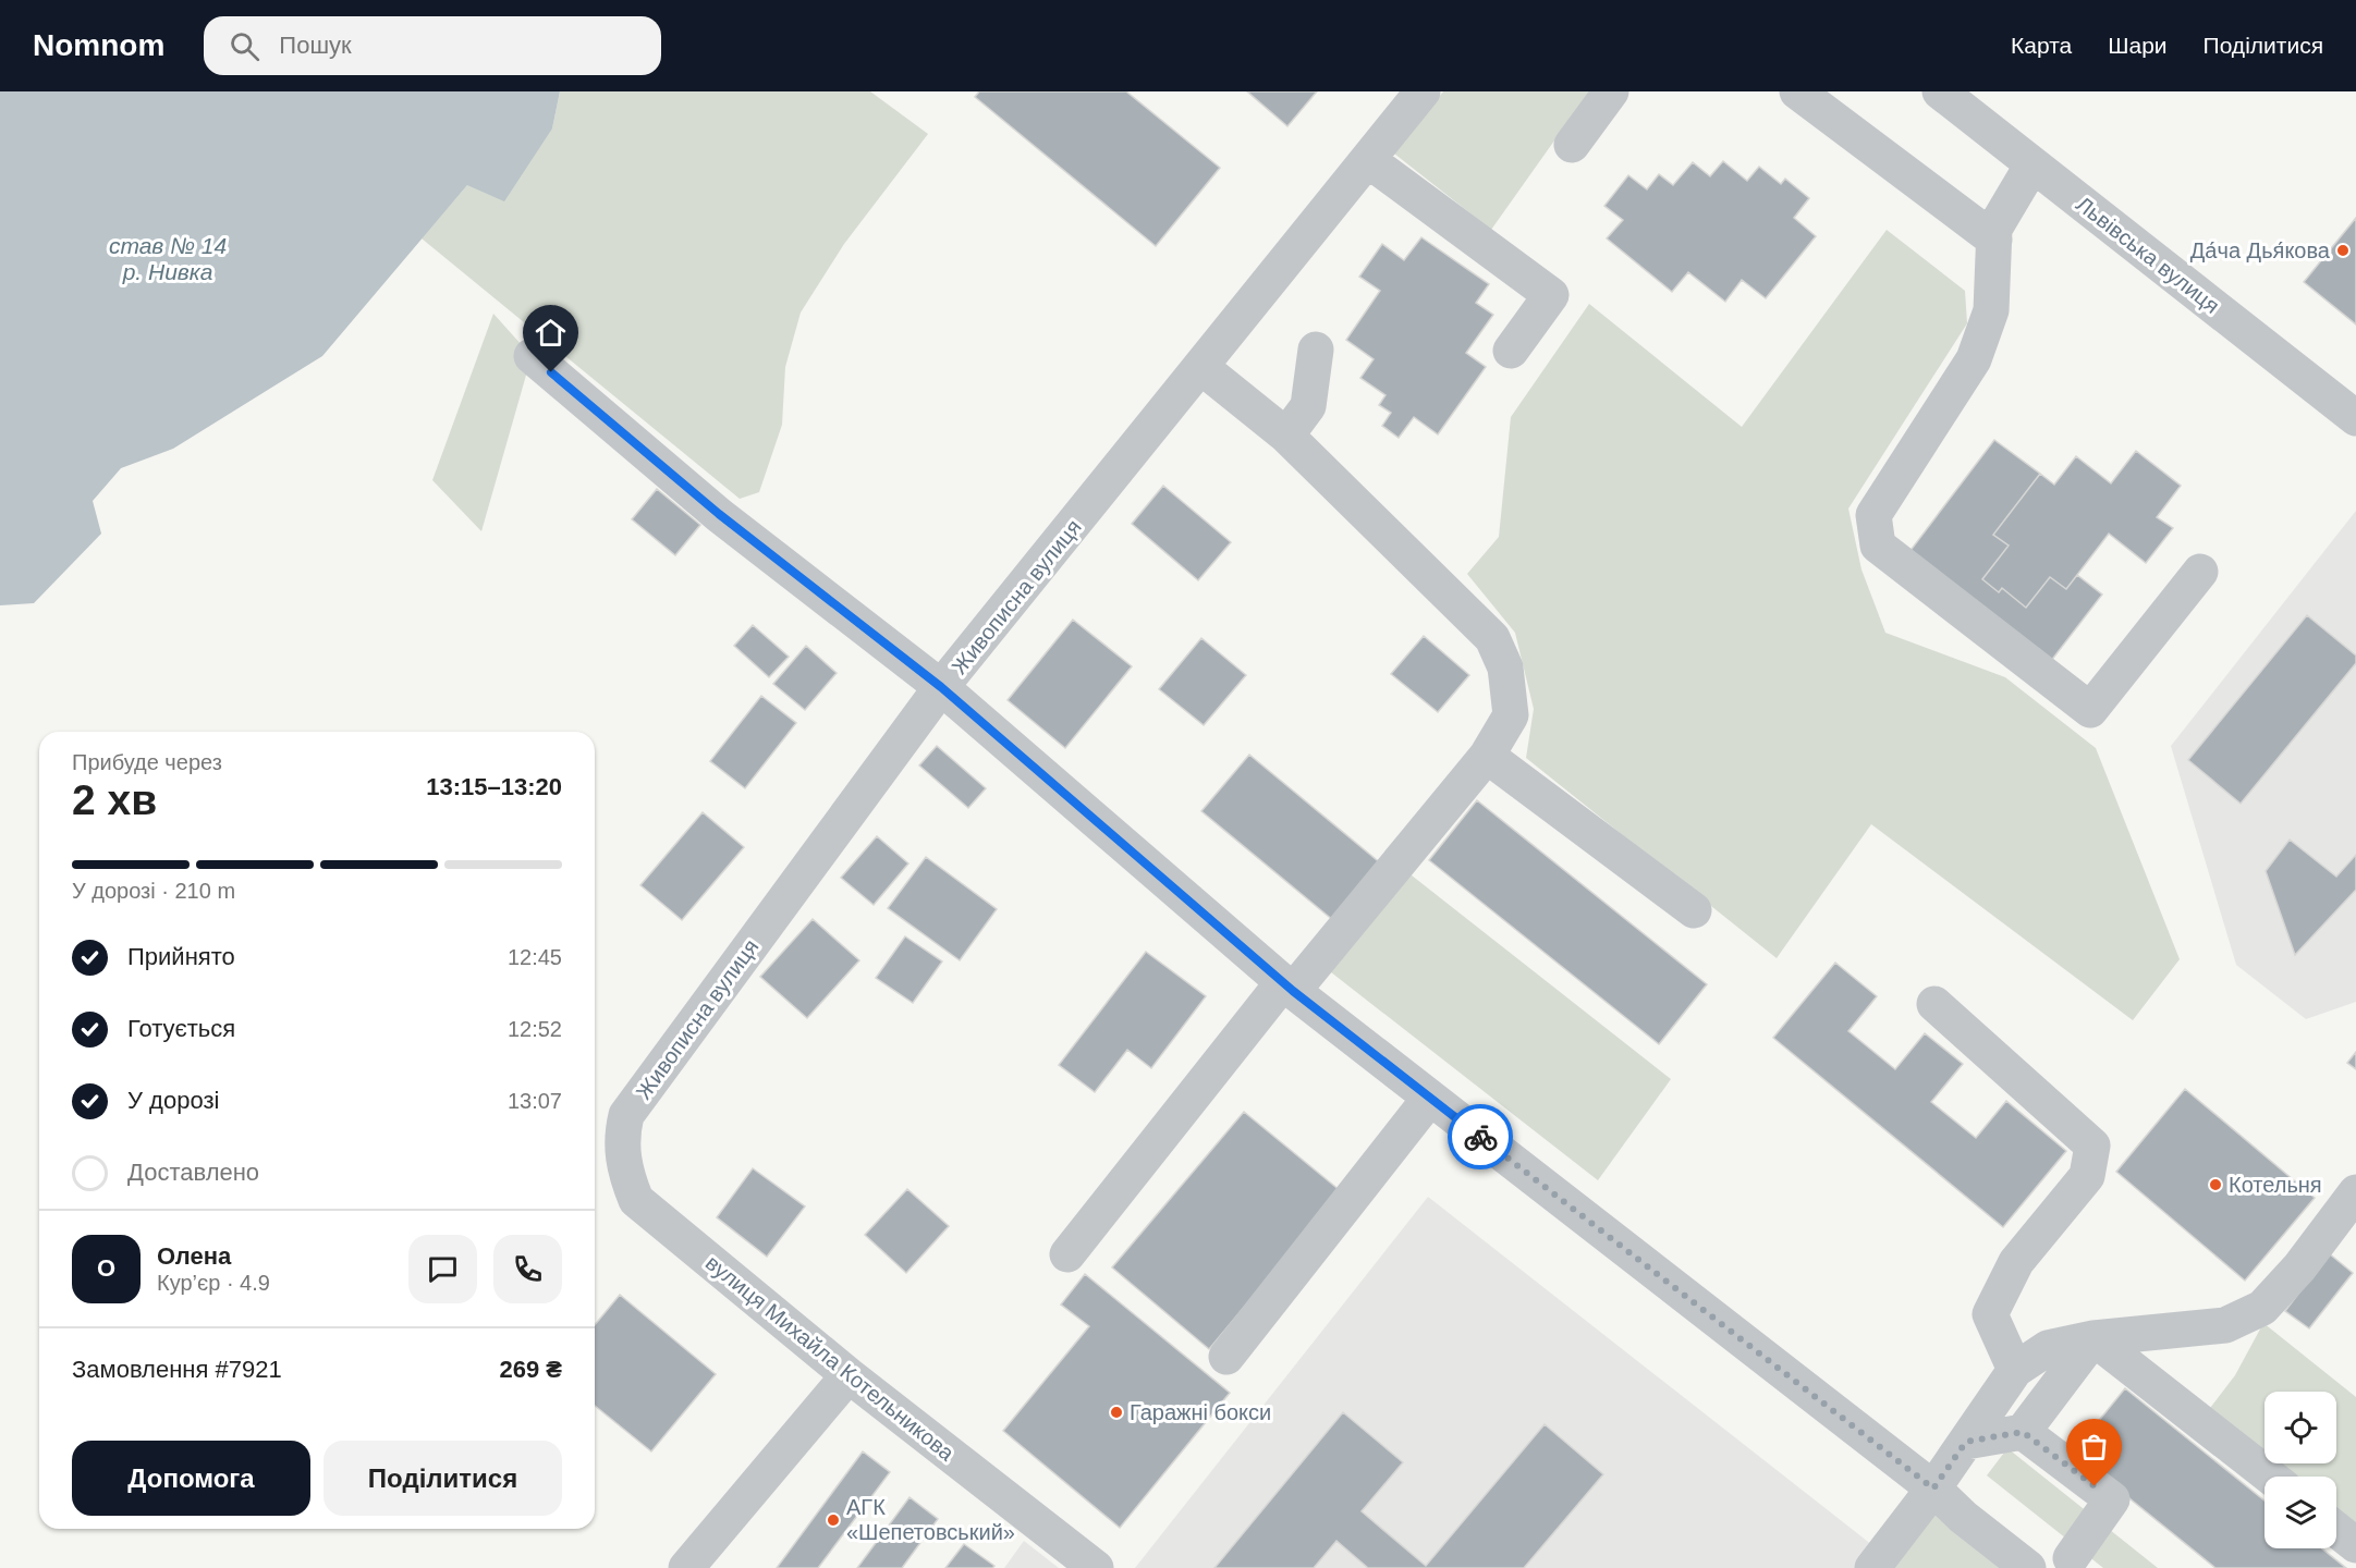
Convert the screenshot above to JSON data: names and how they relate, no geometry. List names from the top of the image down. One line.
{"streets":{"street":["Львівська вулиця","Живописна вулиця","вулиця Михайла Котельникова"]},"crossings":[["Живописна вулиця","вулиця Михайла Котельникова"]],"water":["став № 14 р. Нивка"],"places":["Да́ча Дья́кова","Котельня","Гаражні бокси","АГК «Шепетовський»"],"page":{"header":"Nomnom","search":"Пошук","nav":["Карта","Шари","Поділитися"],"heading":["2 хв","Прибуде через","13:15–13:20"],"panel":["Олена","Кур’єр · 4.9","Замовлення #7921","269 ₴"],"bar":"У дорозі · 210 m","list":[["Прийнято","12:45"],["Готується","12:52"],["У дорозі","13:07"],"Доставлено"],"round":"О","buttons":["Допомога","Поділитися"]}}
